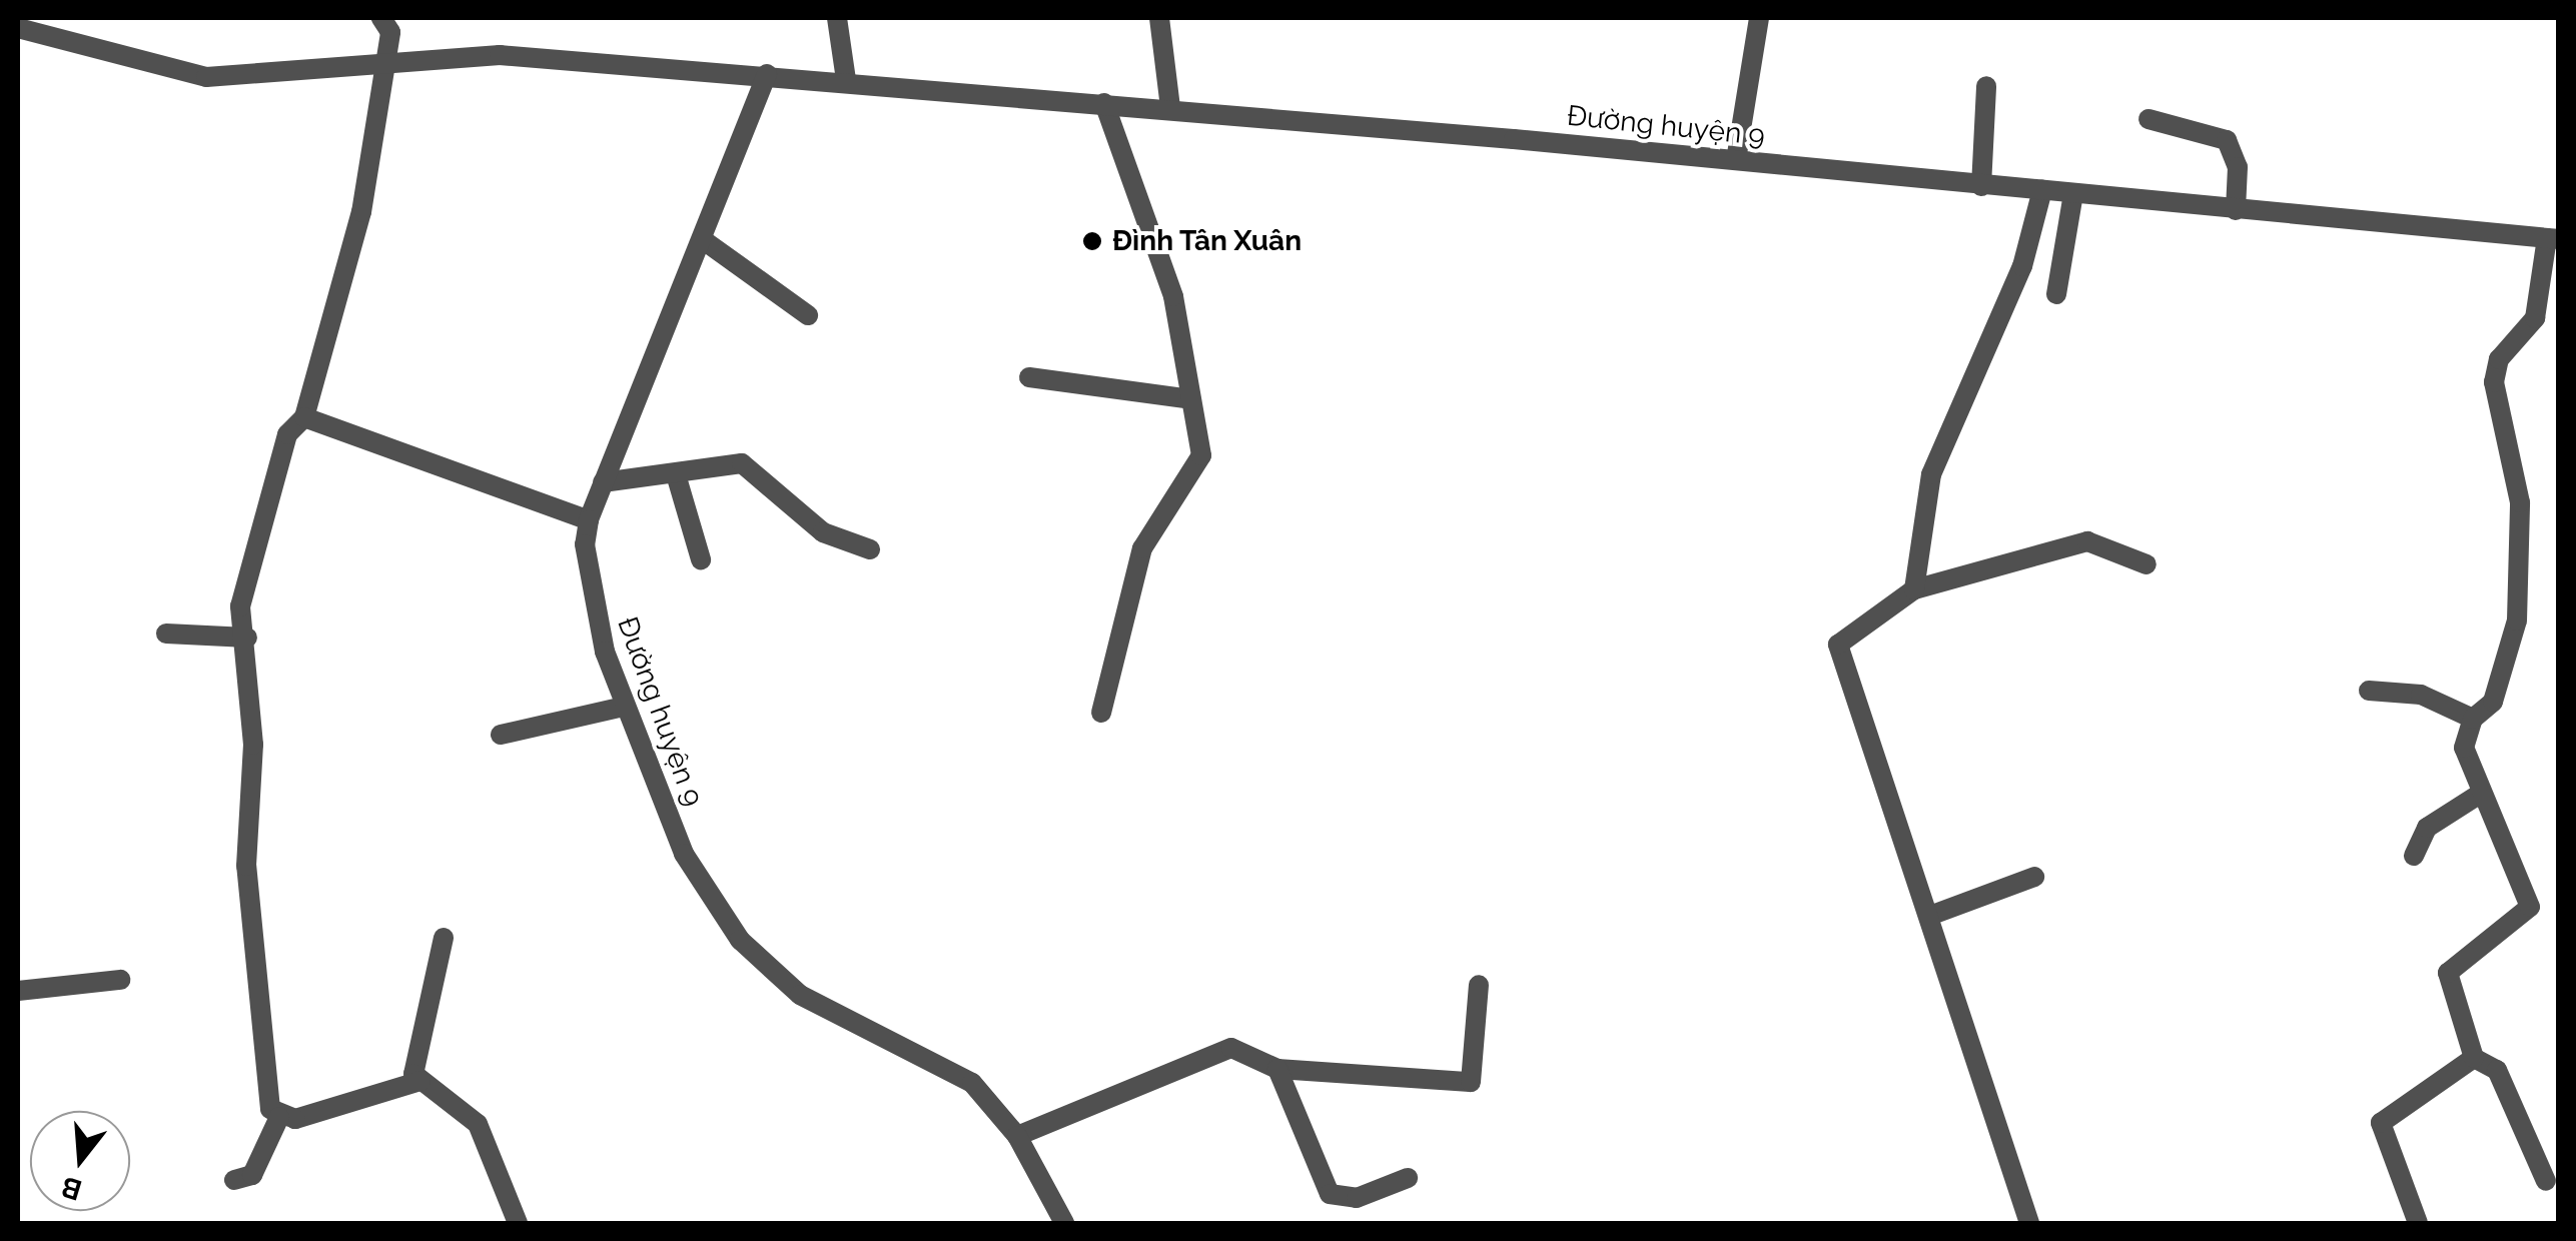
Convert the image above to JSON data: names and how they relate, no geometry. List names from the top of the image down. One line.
{"streets":{"street":["Đường huyện 9"]},"places":["Đình Tân Xuân"],"north":"bottom"}
